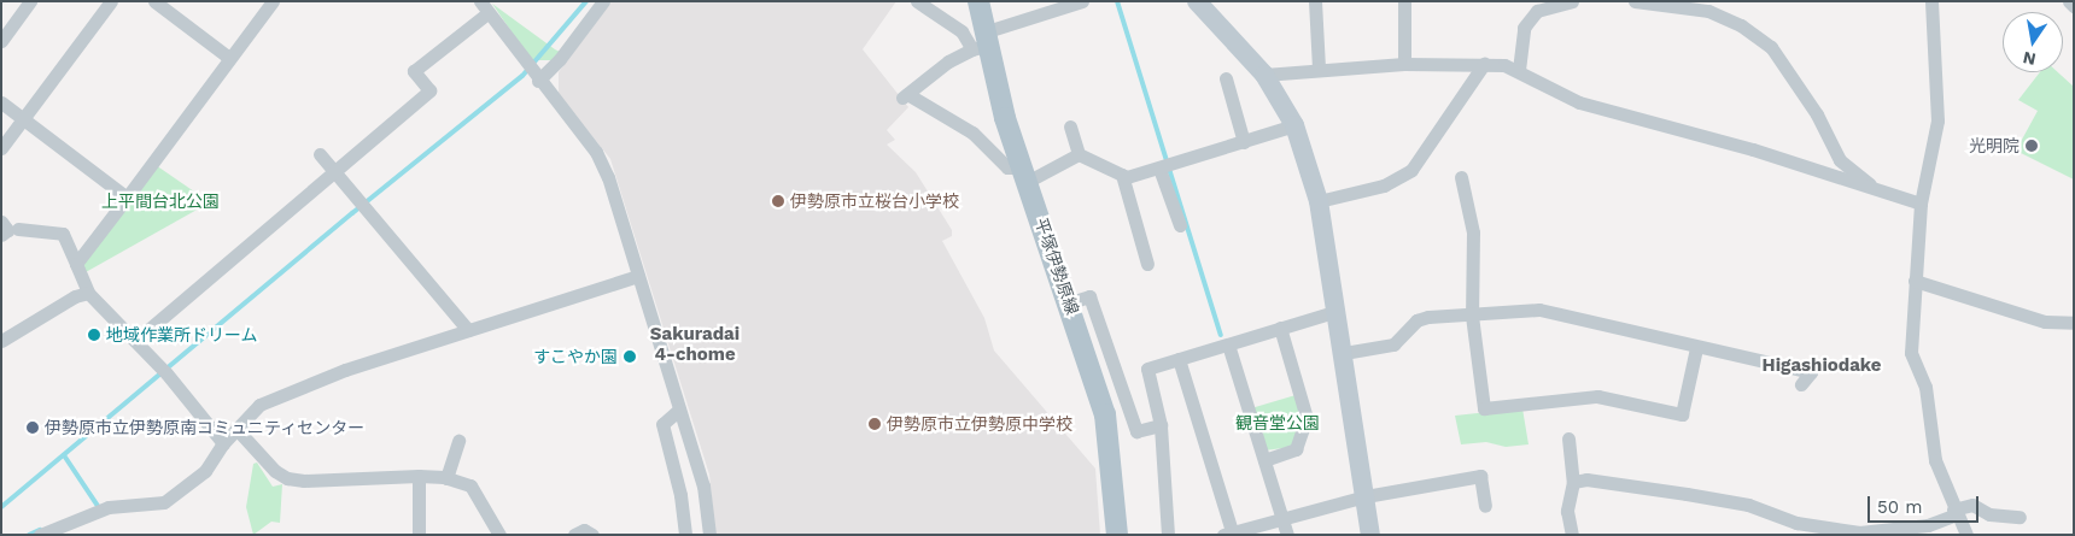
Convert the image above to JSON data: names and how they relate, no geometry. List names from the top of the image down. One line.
{"streets":{"main road":["平塚伊勢原線"]},"districts":["Sakuradai 4-chome","Higashiodake"],"parks":["上平間台北公園","観音堂公園"],"places":["光明院","伊勢原市立桜台小学校","地域作業所ドリーム","すこやか園","伊勢原市立伊勢原中学校","伊勢原市立伊勢原南コミュニティセンター"],"scale_bar":"50 m","north":"bottom"}
